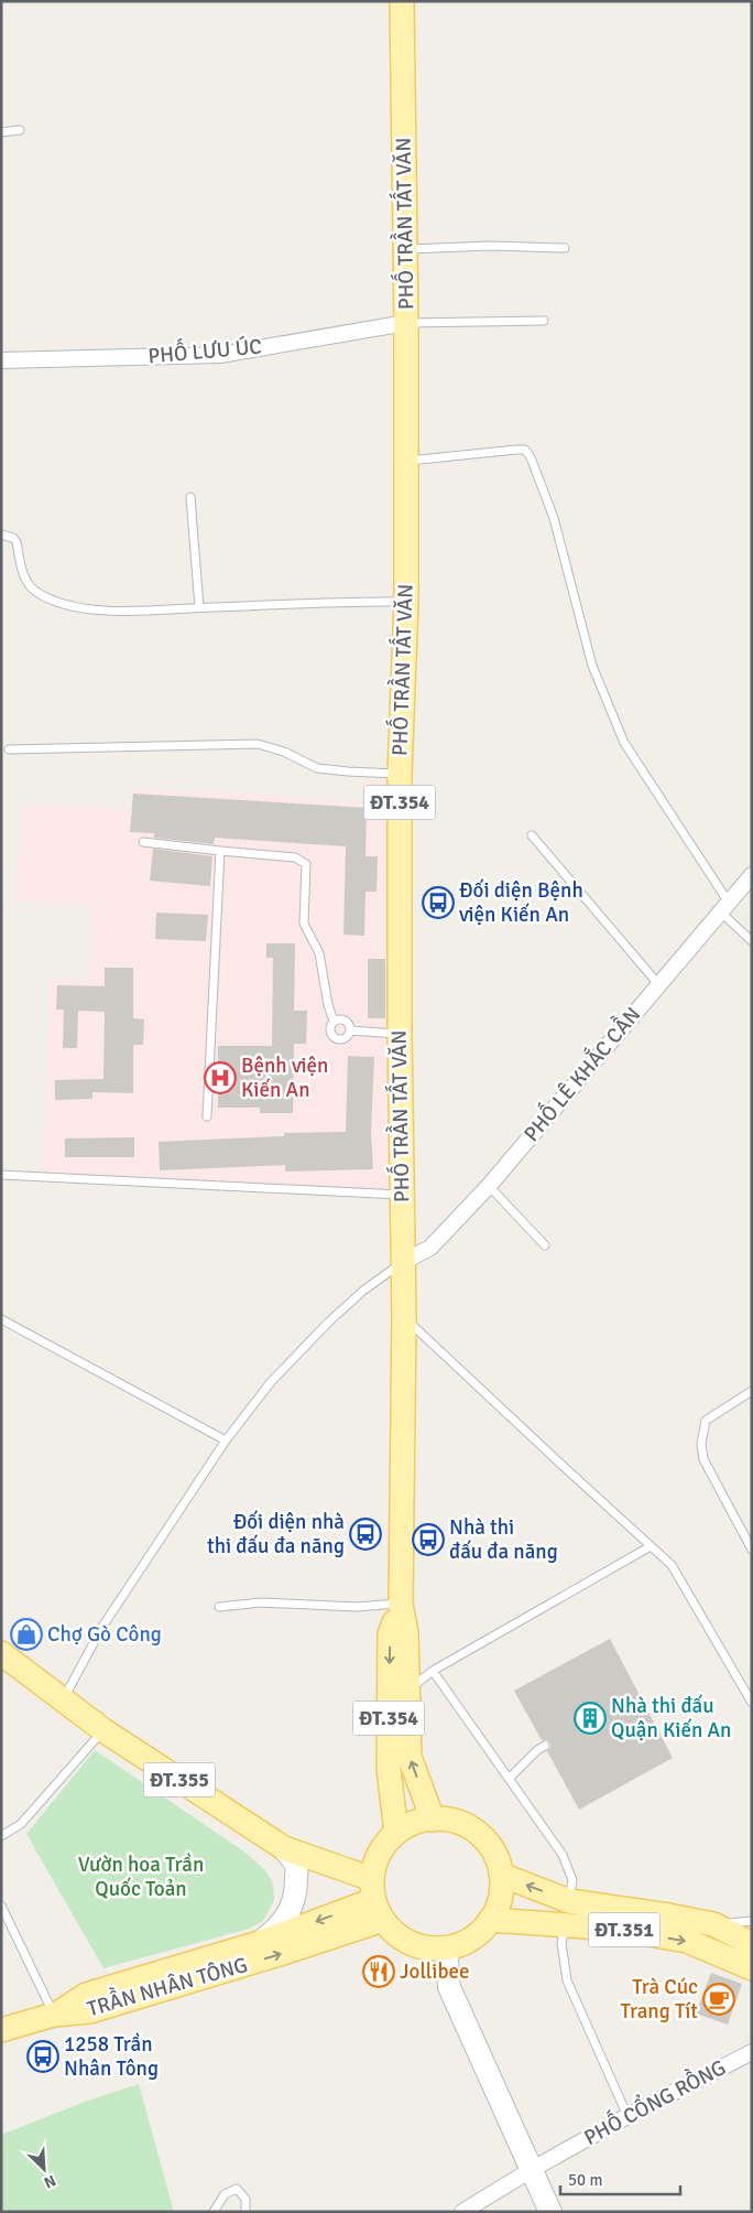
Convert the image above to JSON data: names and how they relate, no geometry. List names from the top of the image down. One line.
{"streets":{"main road":["PHỐ TRẦN TẤT VĂN","ĐT.354","ĐT.355","ĐT.351","TRẦN NHÂN TÔNG"],"street":["PHỐ LƯU ÚC","PHỐ LÊ KHẮC CẦN","PHỐ CỔNG RỒNG"]},"crossings":[["PHỐ TRẦN TẤT VĂN","PHỐ LƯU ÚC"],["PHỐ TRẦN TẤT VĂN","PHỐ LÊ KHẮC CẦN"],["PHỐ TRẦN TẤT VĂN","ĐT.355"],["PHỐ TRẦN TẤT VĂN","ĐT.351"],["PHỐ TRẦN TẤT VĂN","TRẦN NHÂN TÔNG"],["ĐT.355","ĐT.351"],["ĐT.355","TRẦN NHÂN TÔNG"],["ĐT.351","TRẦN NHÂN TÔNG"]],"parks":["Vườn hoa Trần Quốc Toản"],"places":{"bus stop":["Đối diện Bệnh viện Kiến An","Đối diện nhà thi đấu đa năng","Nhà thi đấu đa năng","1258 Trần Nhân Tông"],"hospital":["Bệnh viện Kiến An"],"shop":["Chợ Gò Công"],"building":["Nhà thi đấu Quận Kiến An"],"restaurant":["Jollibee"],"cafe":["Trà Cúc Trang Tít"]},"scale_bar":"50 m","north":"bottom right"}
